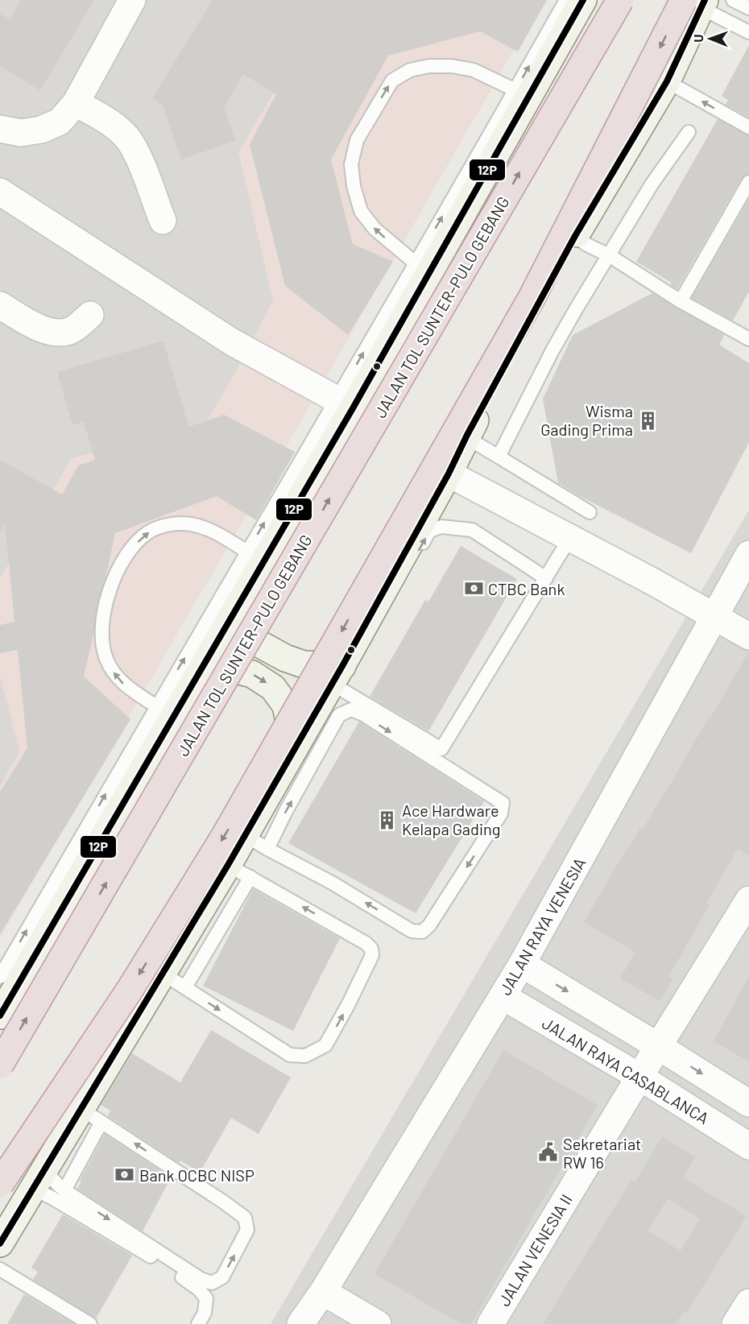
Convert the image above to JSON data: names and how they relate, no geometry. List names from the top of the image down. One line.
{"streets":{"highway":["JALAN TOL SUNTER–PULO GEBANG"],"street":["JALAN RAYA VENESIA","JALAN RAYA CASABLANCA","JALAN VENESIA II"]},"crossings":[["JALAN RAYA VENESIA","JALAN RAYA CASABLANCA"],["JALAN RAYA CASABLANCA","JALAN VENESIA II"]],"places":{"building":["Wisma Gading Prima","Ace Hardware Kelapa Gading"],"bank":["CTBC Bank","Bank OCBC NISP"],"public building":["Sekretariat RW 16"]},"lines":["transit line 12P"],"north":"left"}
